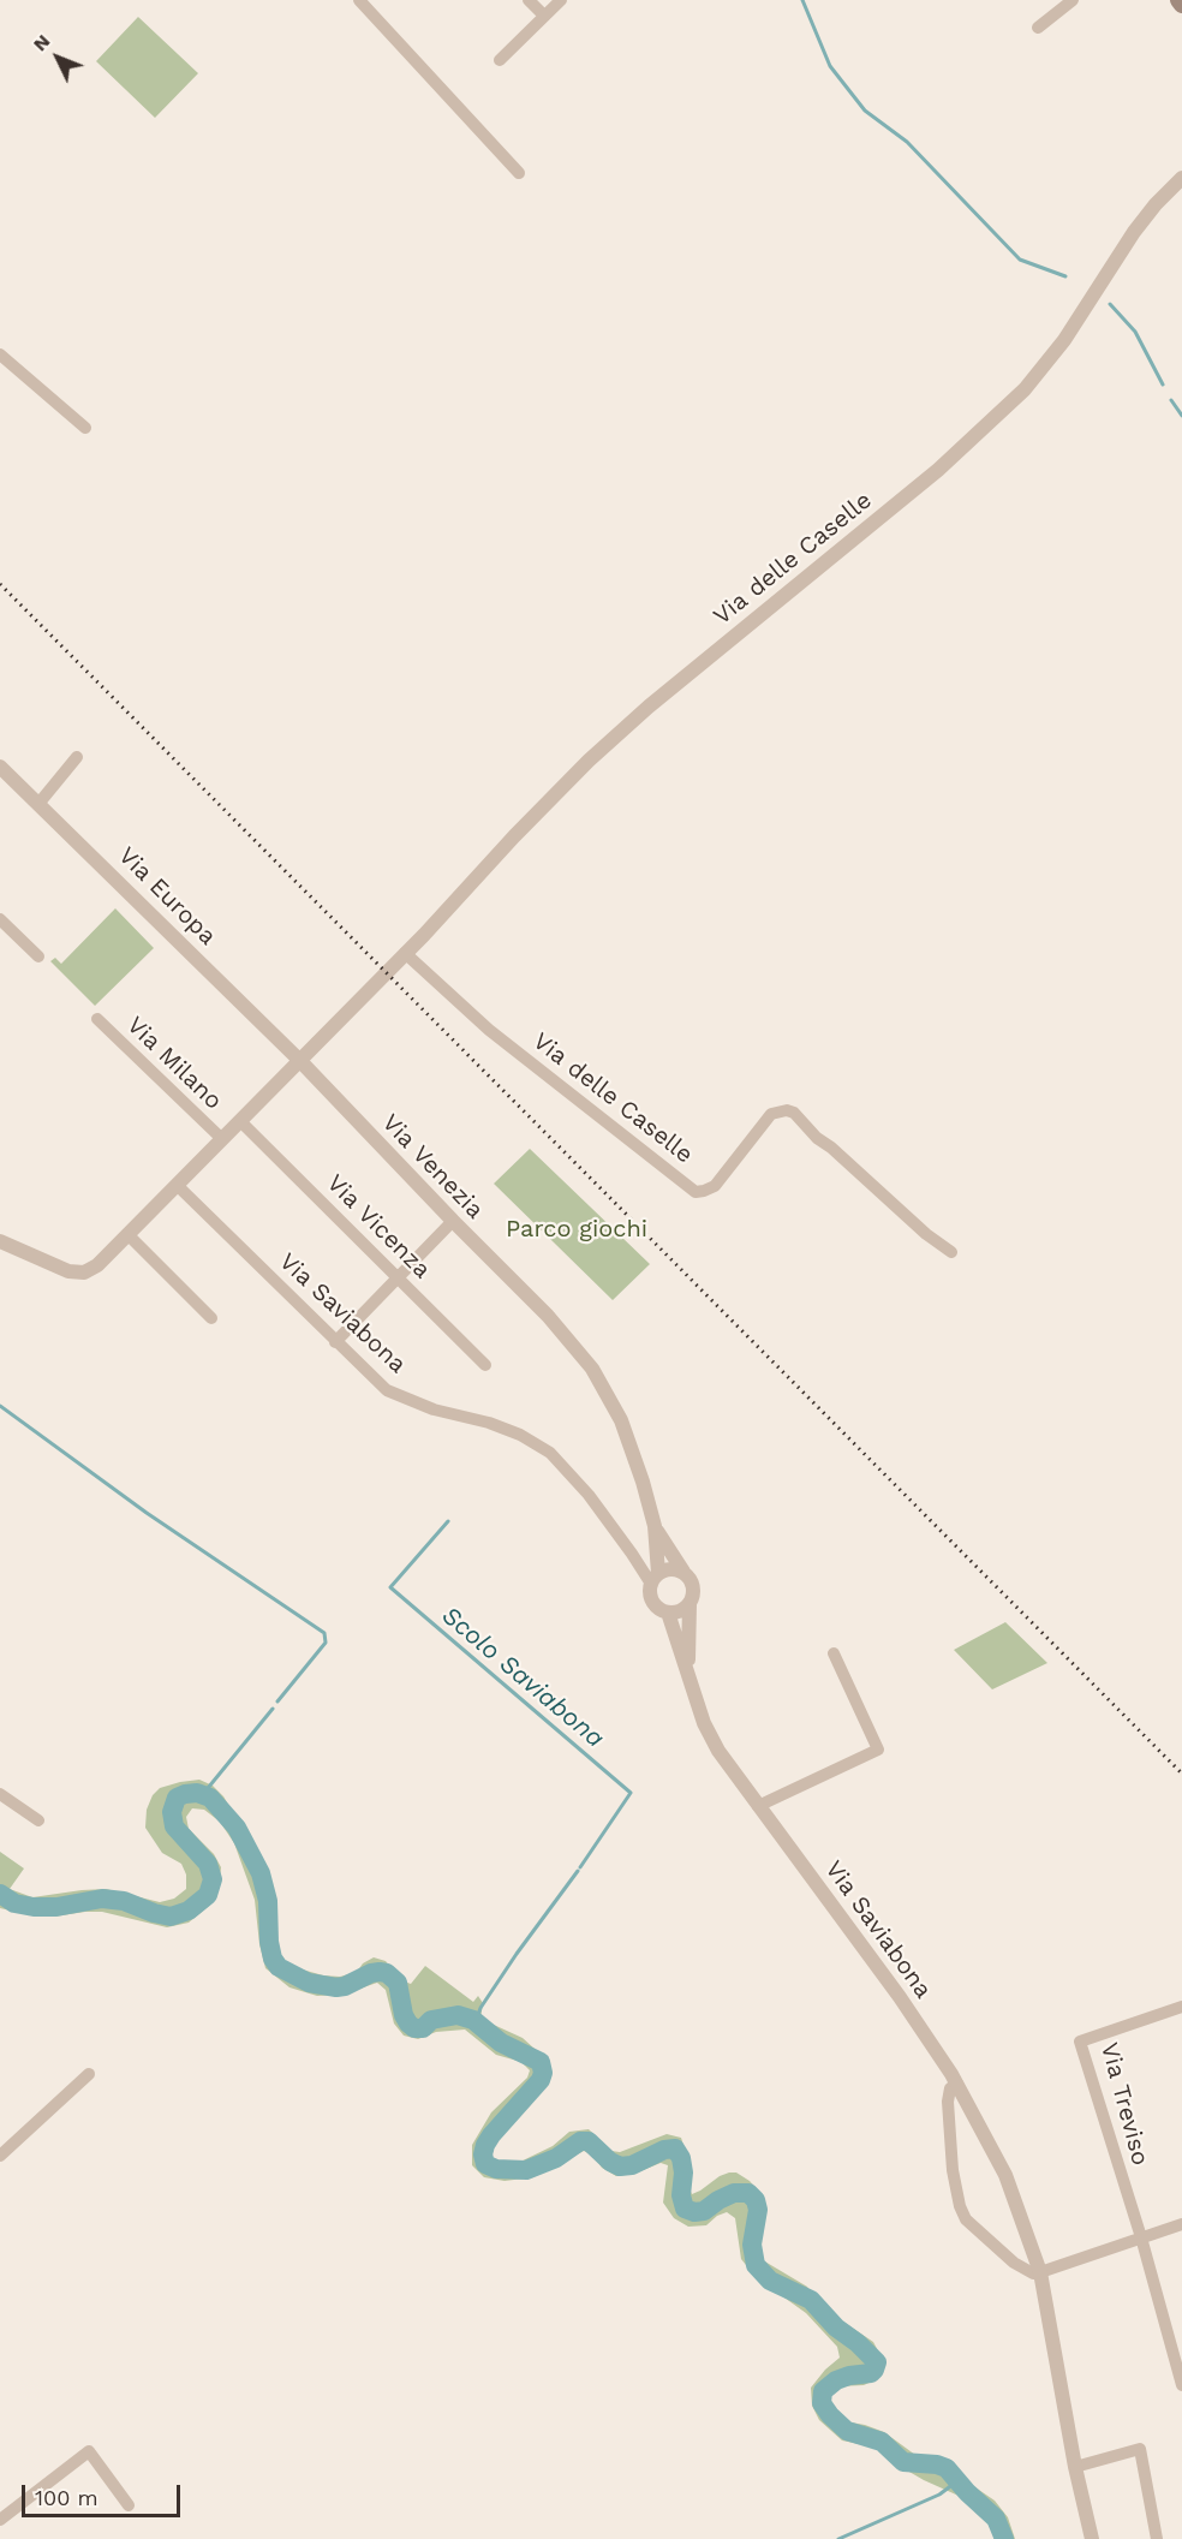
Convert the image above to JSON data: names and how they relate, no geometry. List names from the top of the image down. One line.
{"streets":{"street":["Via delle Caselle","Via Europa","Via Milano","Via Venezia","Via Vicenza","Via Saviabona","Via Treviso"]},"crossings":[["Via delle Caselle","Via Europa"],["Via delle Caselle","Via Milano"],["Via delle Caselle","Via Venezia"],["Via delle Caselle","Via Vicenza"],["Via delle Caselle","Via Saviabona"],["Via Europa","Via Venezia"],["Via Venezia","Via Saviabona"]],"water":["Scolo Saviabona"],"parks":["Parco giochi"],"scale_bar":"100 m","north":"top left"}
